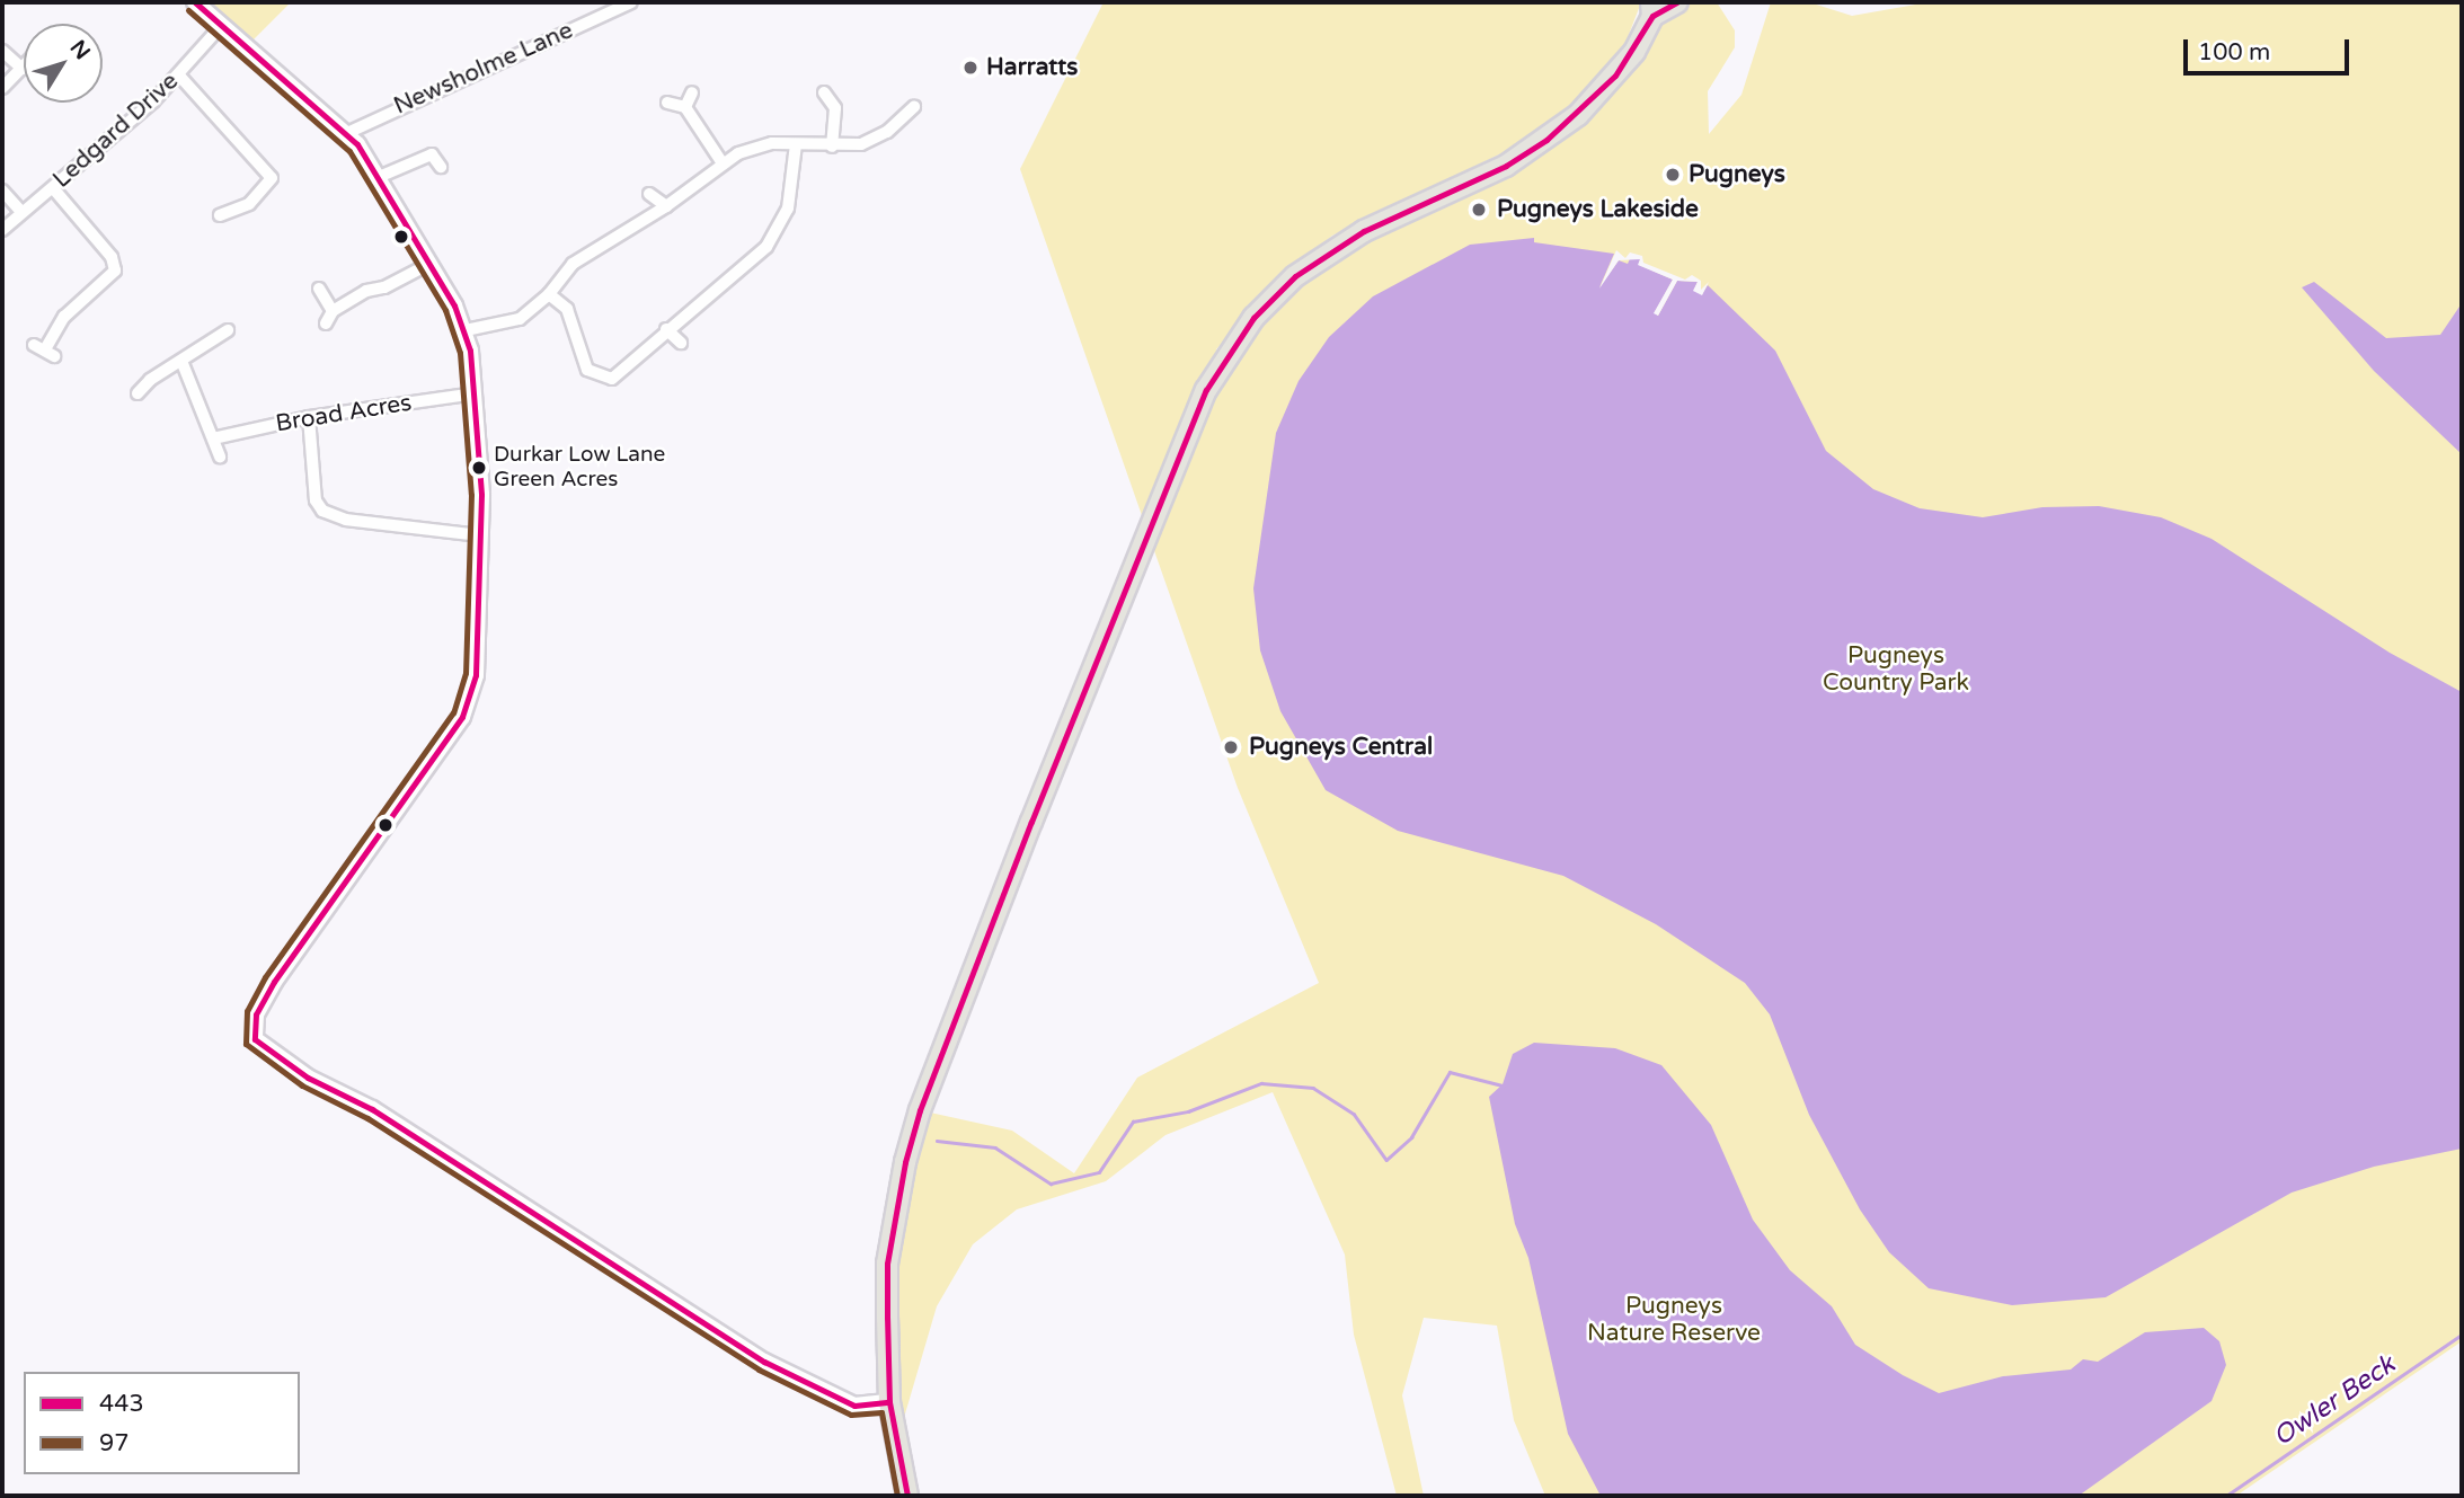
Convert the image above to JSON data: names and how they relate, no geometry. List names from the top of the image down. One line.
{"streets":{"street":["Newsholme Lane","Ledgard Drive","Broad Acres"]},"water":["Owler Beck"],"parks":["Pugneys Country Park","Pugneys Nature Reserve"],"places":["Harratts","Pugneys","Pugneys Lakeside","Durkar Low Lane Green Acres","Pugneys Central"],"lines":["transit line 443","transit line 97"],"legend":["443","97"],"scale_bar":"100 m","north":"top right"}
